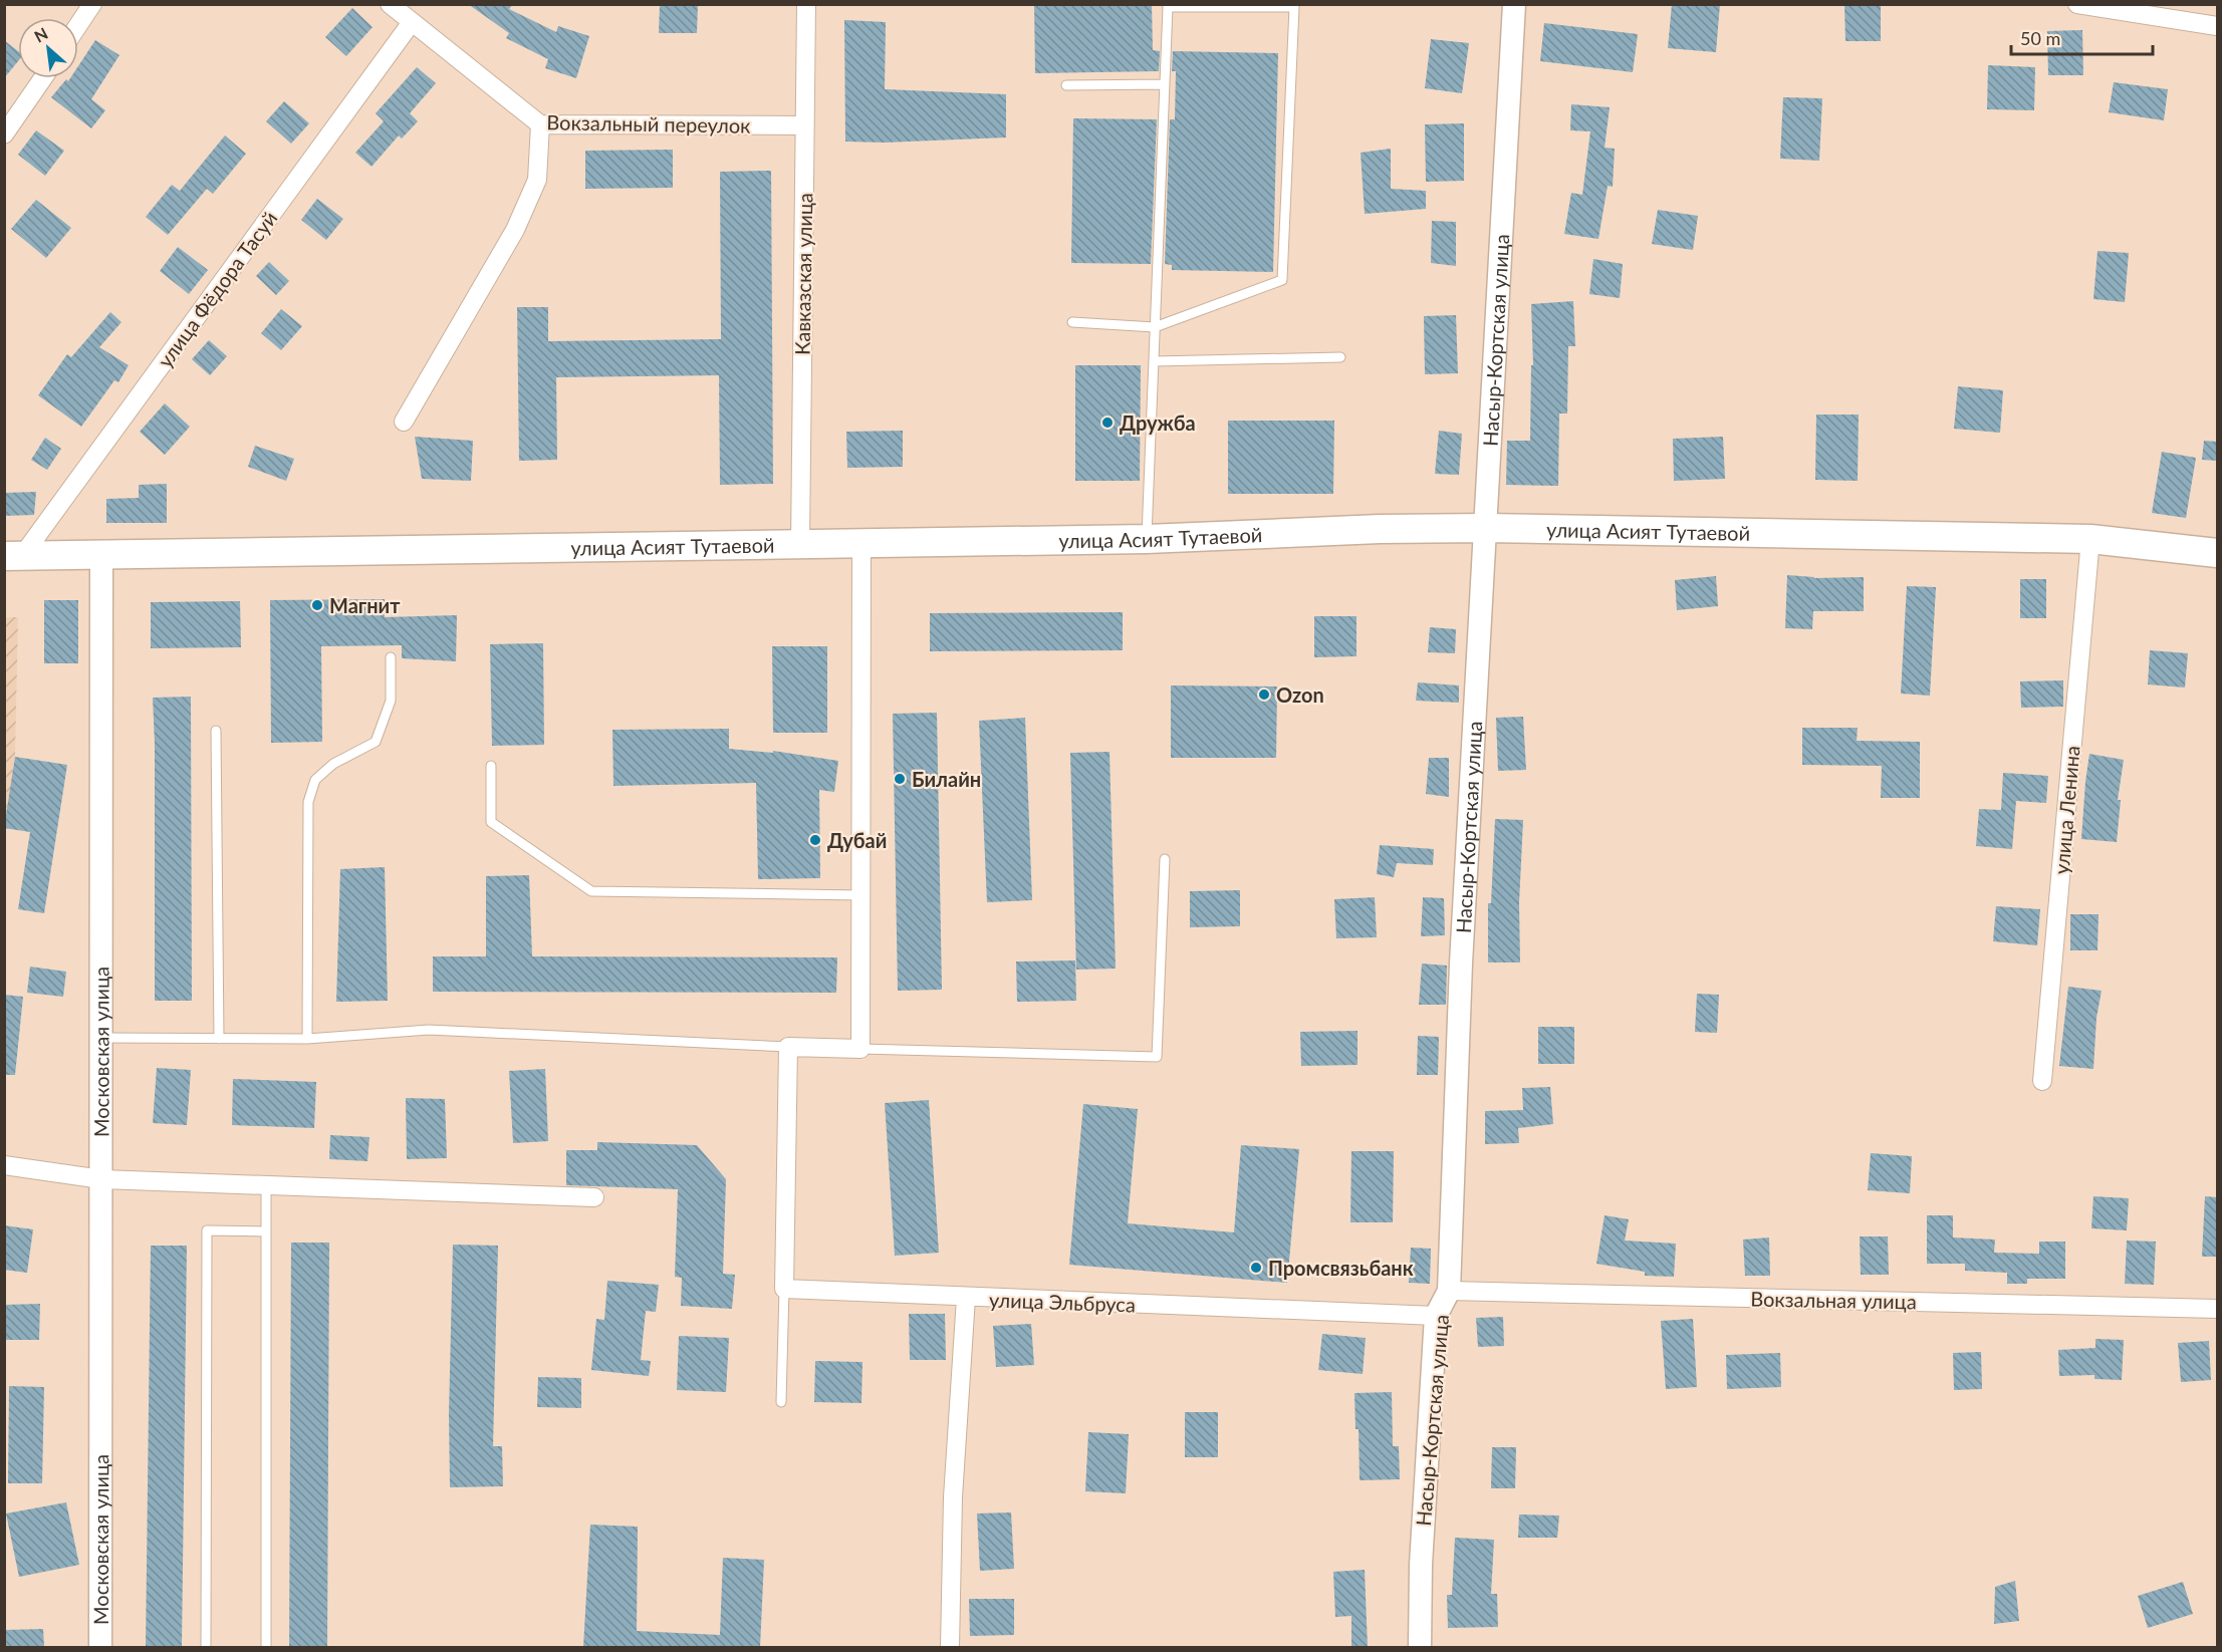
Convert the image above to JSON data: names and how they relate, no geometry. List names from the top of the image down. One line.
{"streets":{"main road":["улица Асият Тутаевой"],"street":["Вокзальный переулок","Кавказская улица","улица Фёдора Тасуй","Насыр-Кортская улица","улица Ленина","Московская улица","Вокзальная улица","улица Эльбруса"]},"crossings":[["Вокзальный переулок","Кавказская улица"],["Вокзальный переулок","улица Фёдора Тасуй"],["Кавказская улица","улица Асият Тутаевой"],["Насыр-Кортская улица","улица Асият Тутаевой"],["Насыр-Кортская улица","Вокзальная улица"],["Насыр-Кортская улица","улица Эльбруса"],["улица Асият Тутаевой","улица Ленина"],["улица Асият Тутаевой","Московская улица"]],"places":["Дружба","Магнит","Ozon","Билайн","Дубай","Промсвязьбанк"],"scale_bar":"50 m","north":"top left"}
